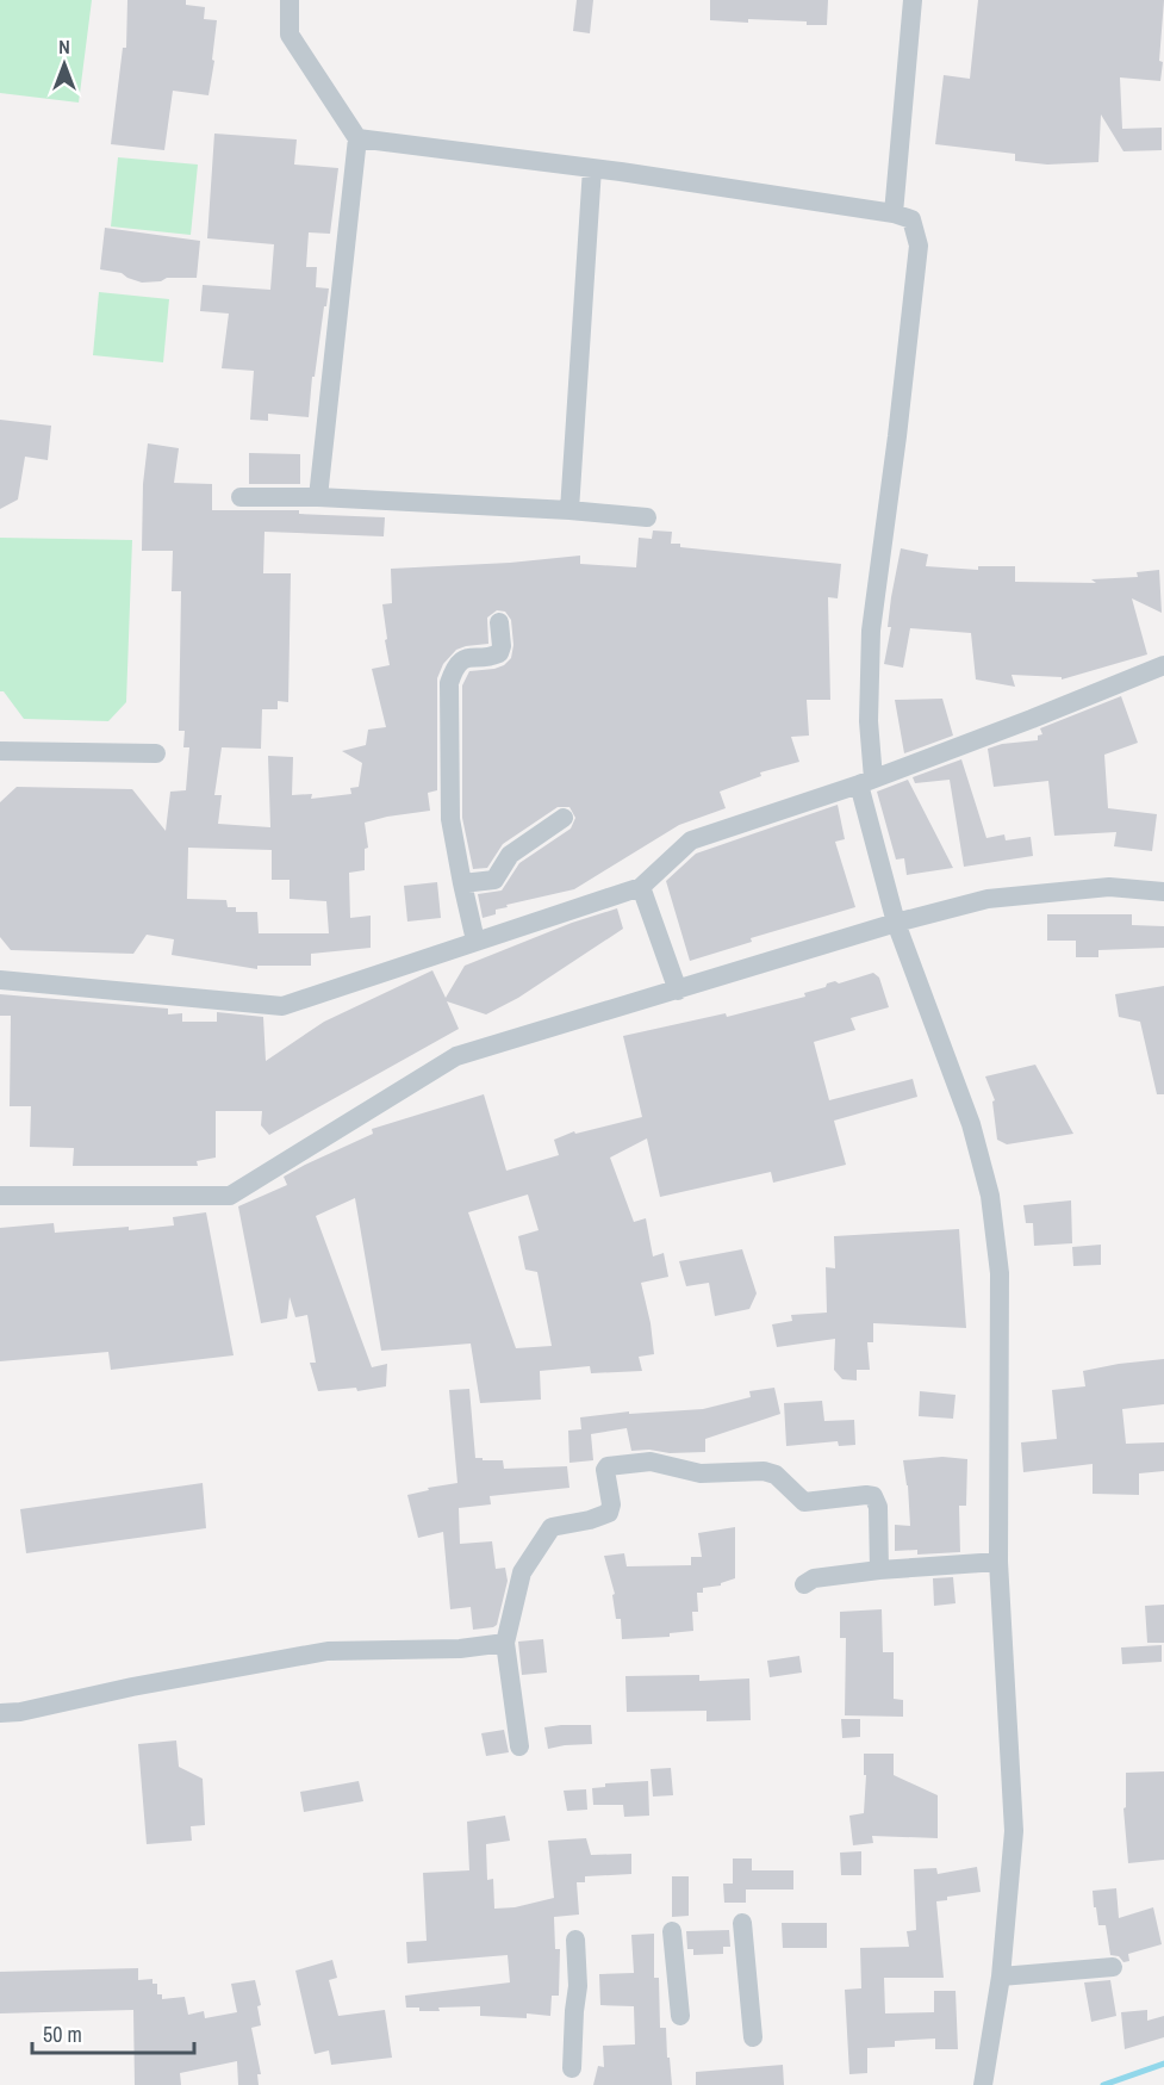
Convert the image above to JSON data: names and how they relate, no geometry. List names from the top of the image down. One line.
{"scale_bar":"50 m","north":"top"}
